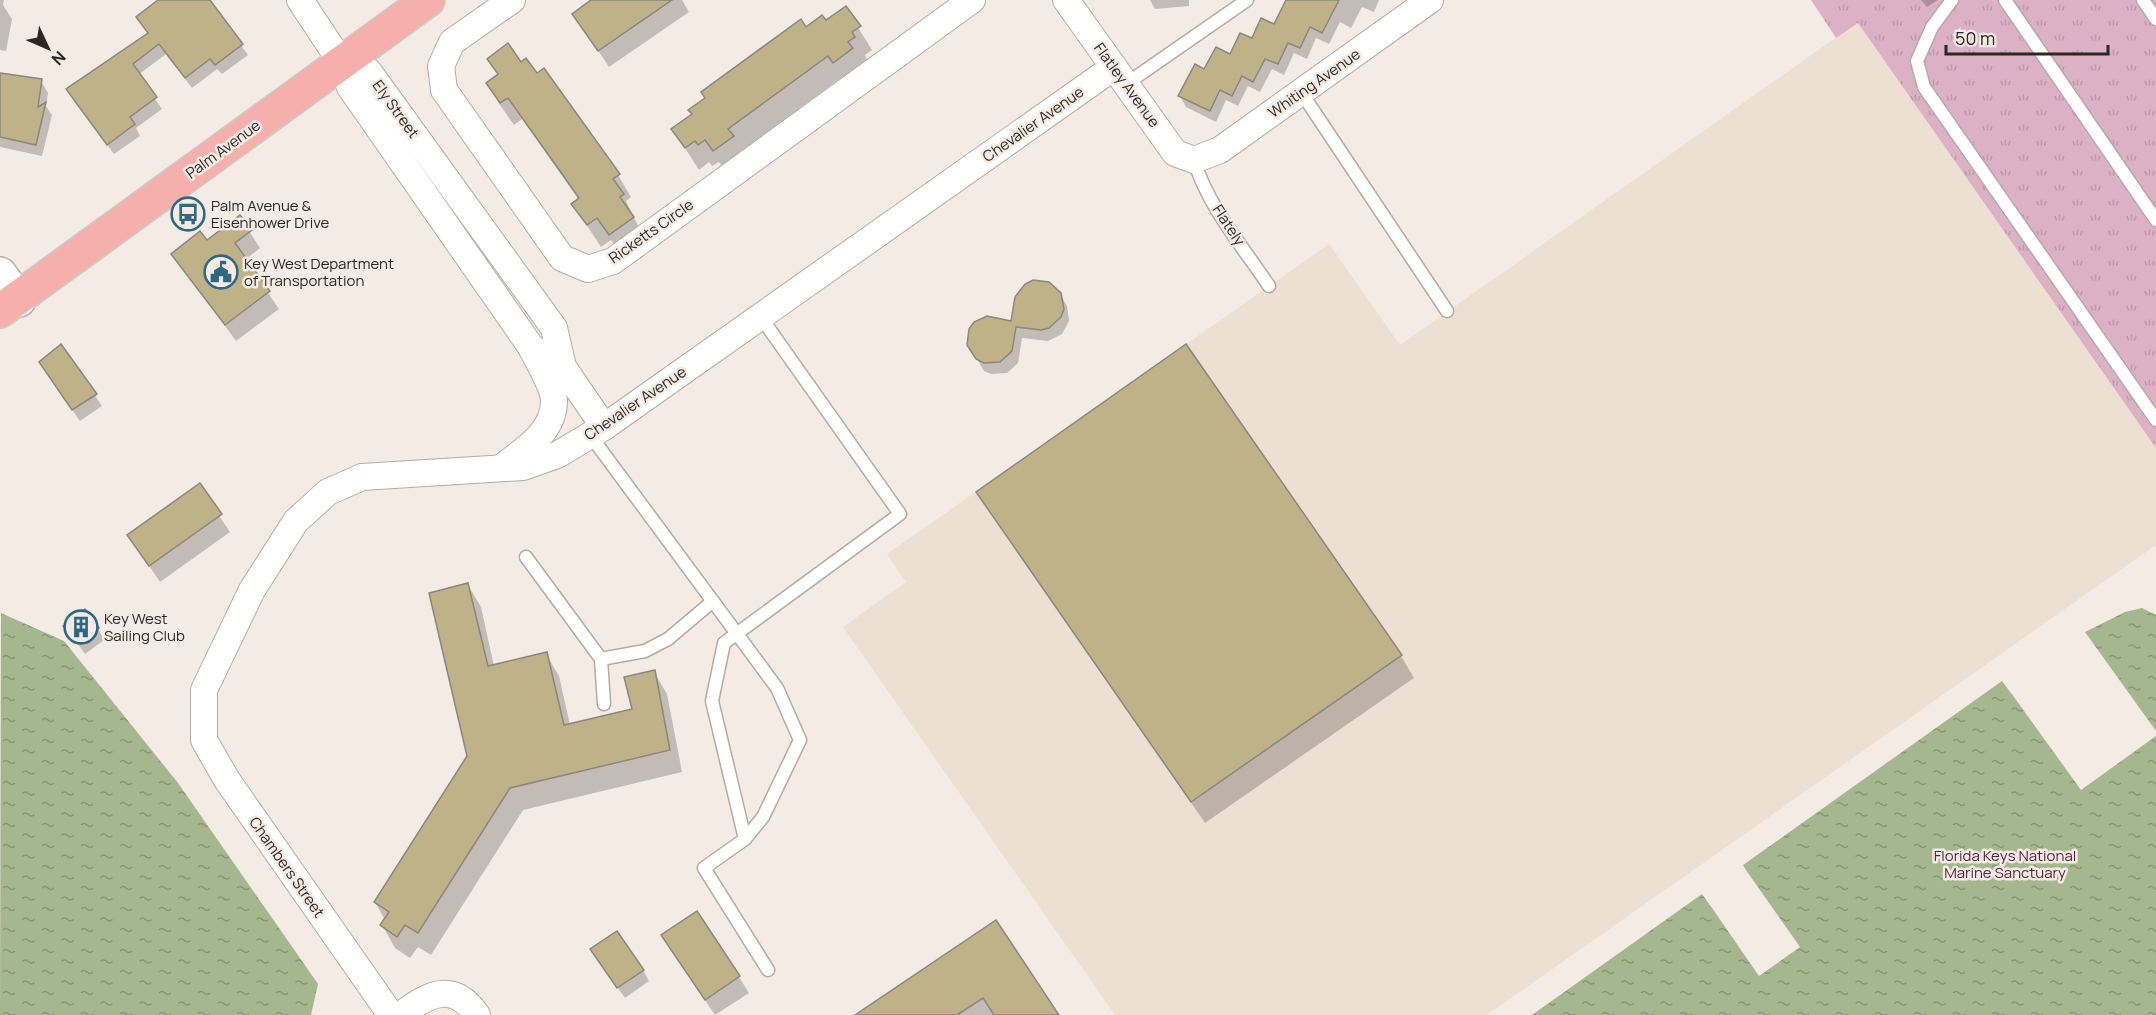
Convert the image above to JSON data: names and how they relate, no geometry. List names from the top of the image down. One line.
{"streets":{"main road":["Palm Avenue"],"street":["Whiting Avenue","Flatley Avenue","Ely Street","Chevalier Avenue","Ricketts Circle","Chambers Street"],"lane":["Flately"]},"crossings":[["Whiting Avenue","Flatley Avenue"],["Whiting Avenue","Flately"],["Flatley Avenue","Chevalier Avenue"],["Flatley Avenue","Flately"],["Ely Street","Chevalier Avenue"],["Ely Street","Palm Avenue"],["Chevalier Avenue","Chambers Street"]],"parks":["Florida Keys National Marine Sanctuary"],"places":{"bus stop":["Palm Avenue & Eisenhower Drive"],"public building":["Key West Department of Transportation"],"building":["Key West Sailing Club"]},"scale_bar":"50 m","north":"bottom right"}
